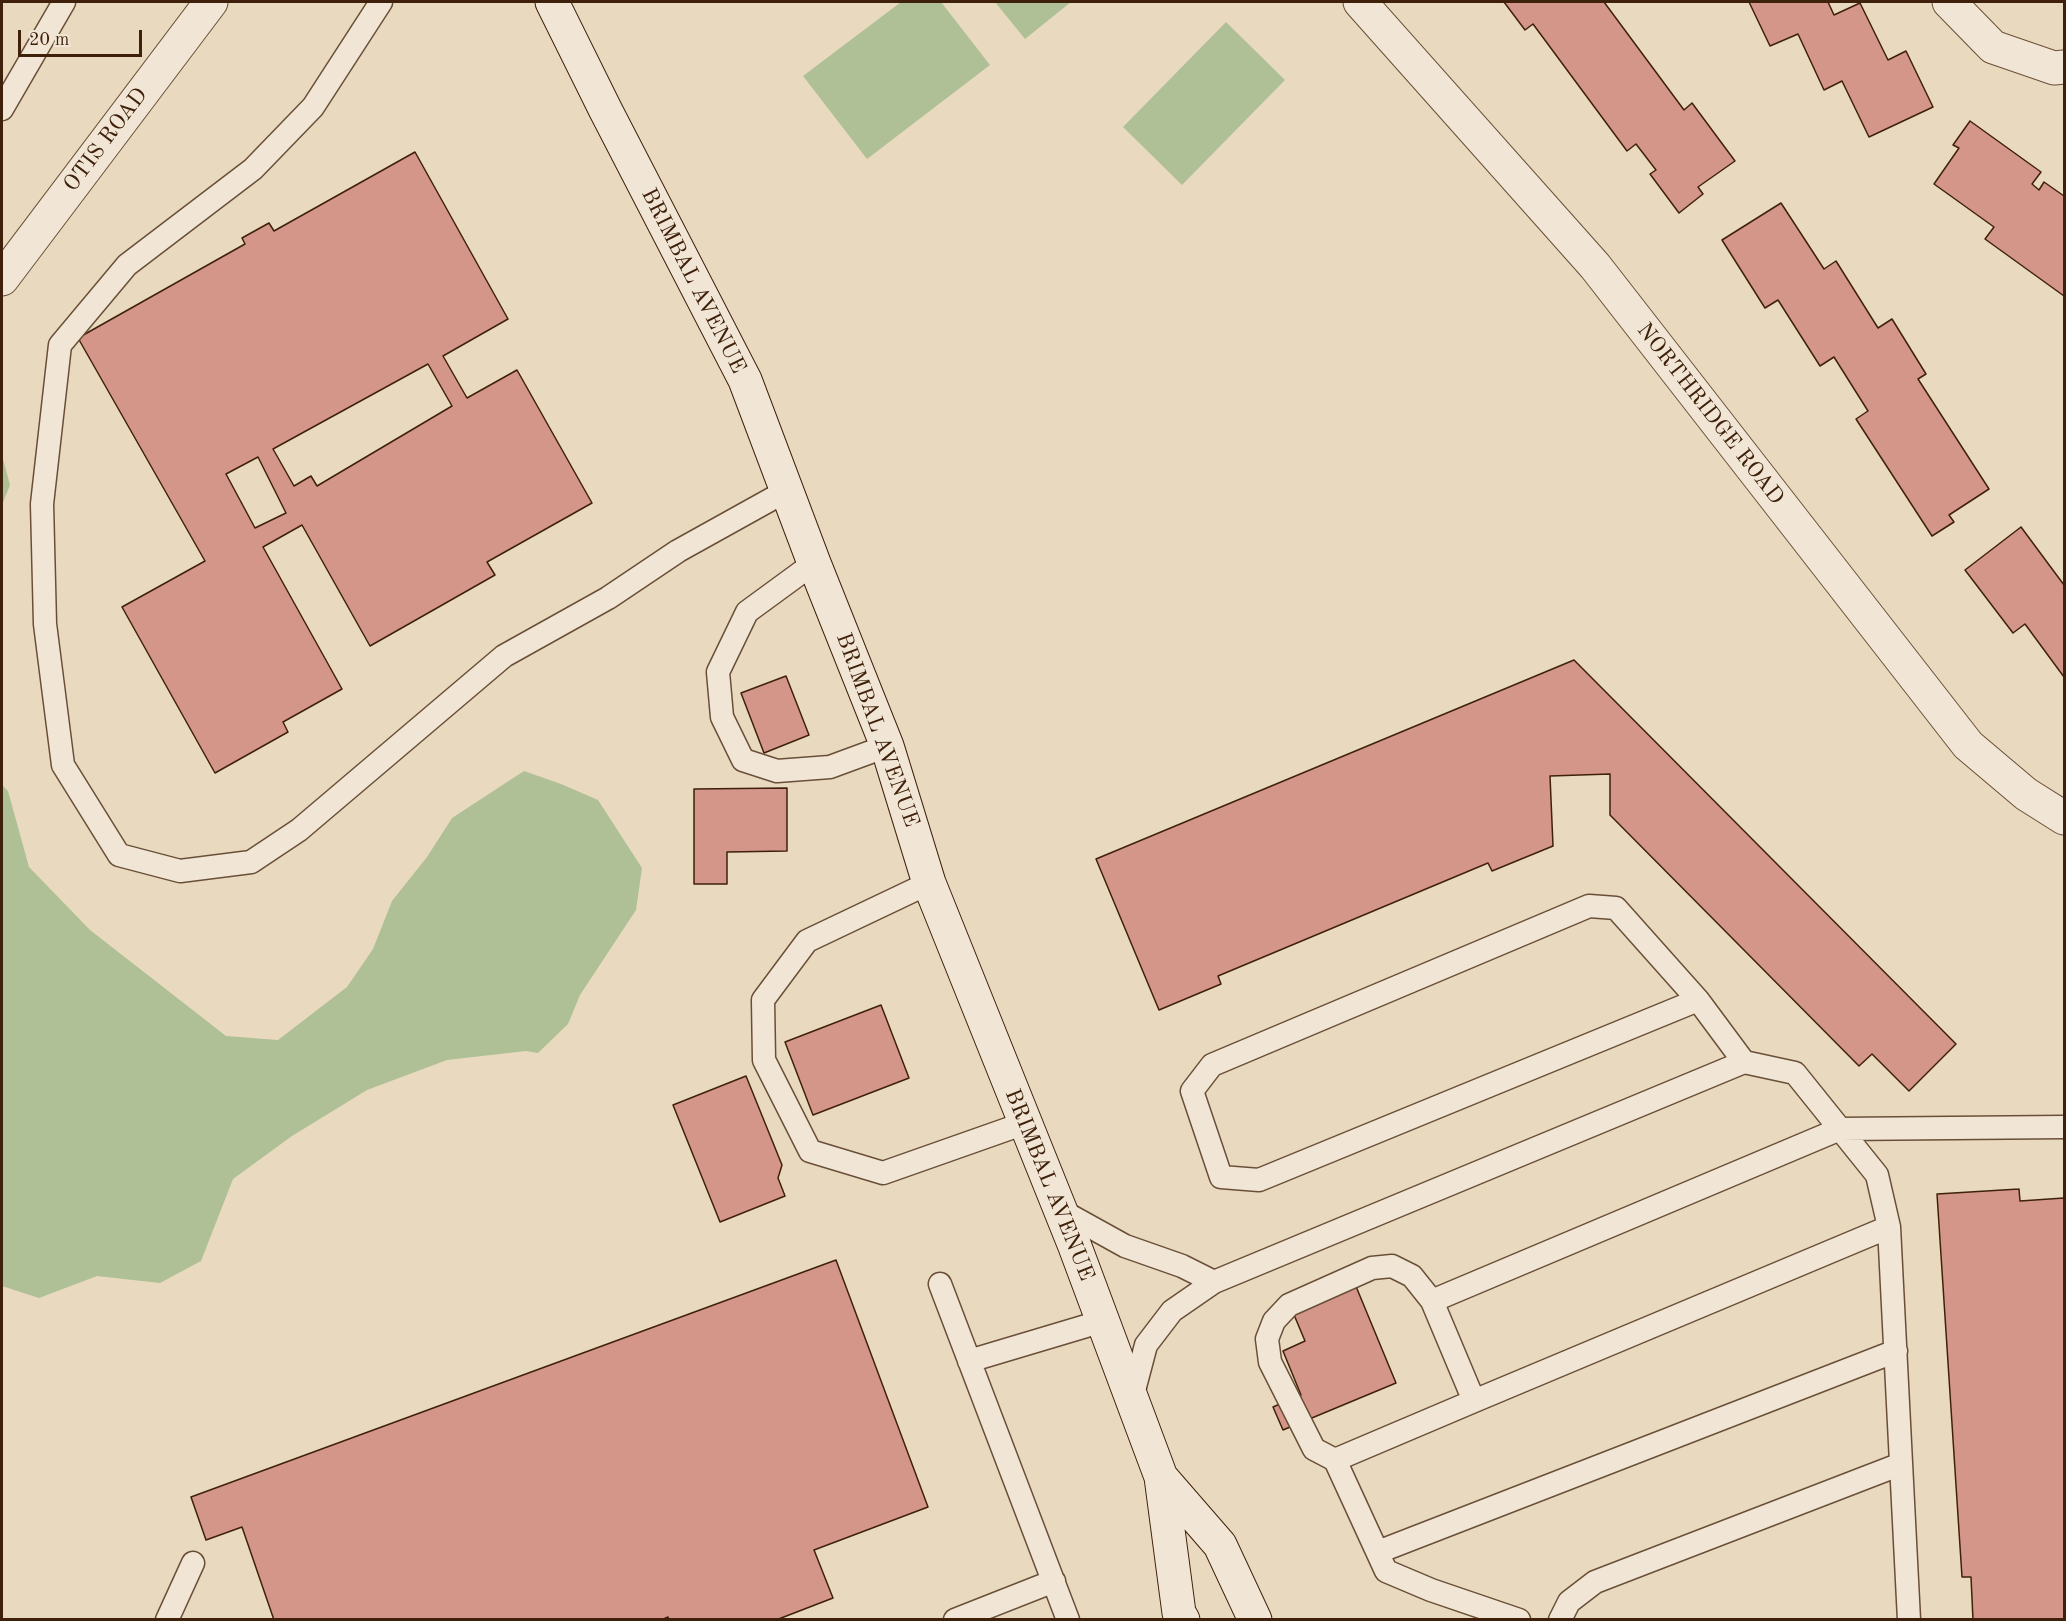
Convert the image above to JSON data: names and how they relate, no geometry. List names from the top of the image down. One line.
{"streets":{"main road":["OTIS ROAD","BRIMBAL AVENUE","NORTHRIDGE ROAD"]},"scale_bar":"20 m"}
